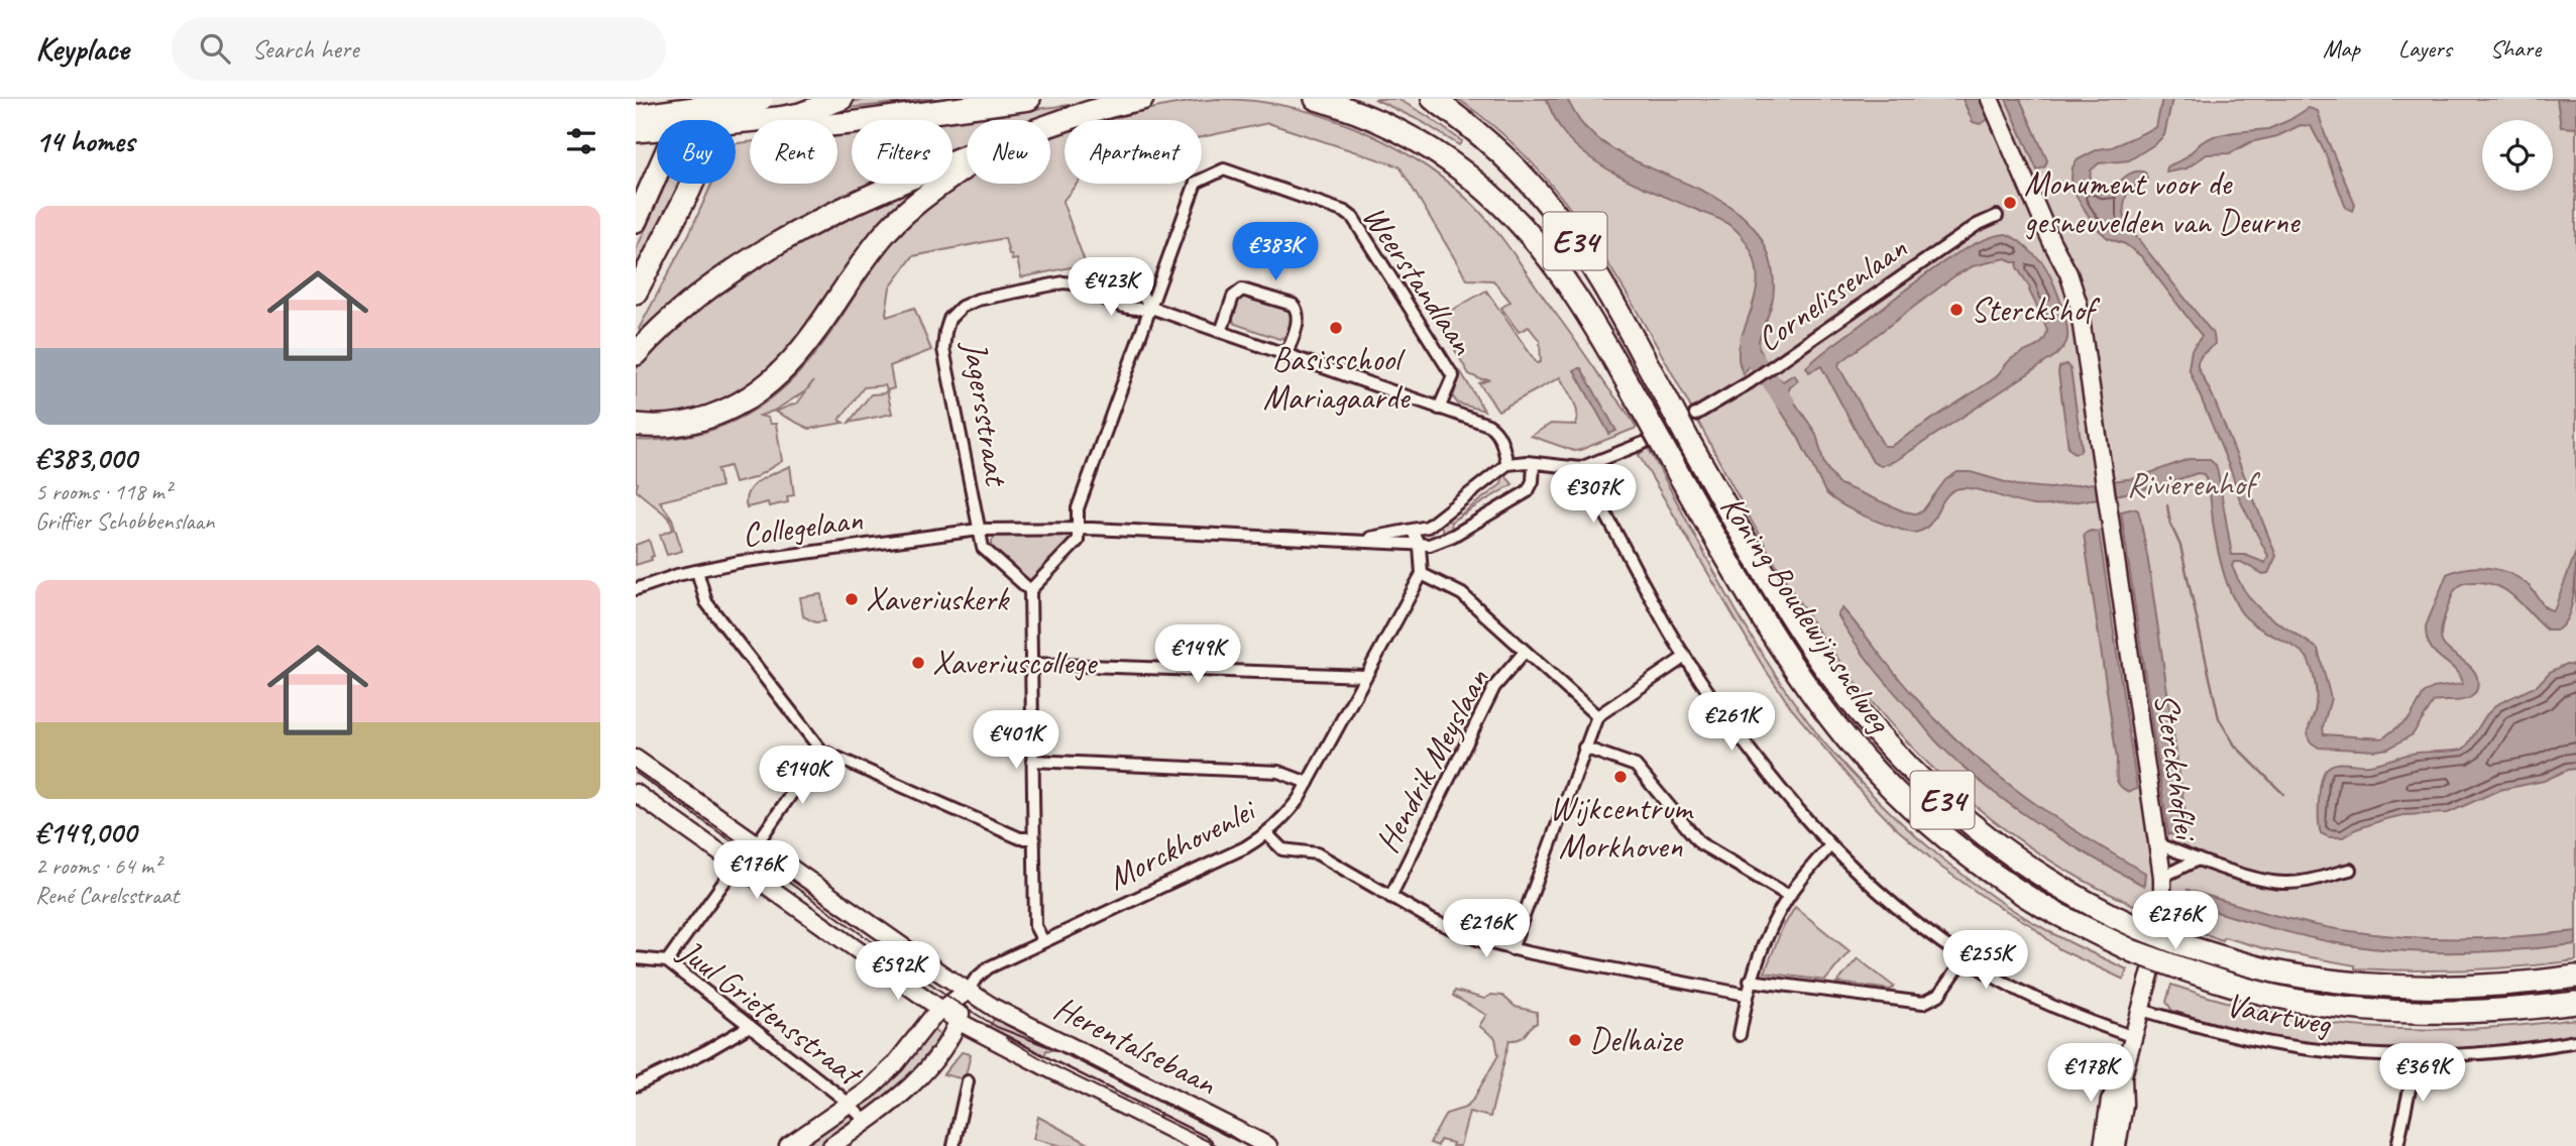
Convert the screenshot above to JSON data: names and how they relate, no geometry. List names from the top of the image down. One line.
{"streets":{"highway":["E34","Koning Boudewijnsnelweg"],"main road":["Sterckshoflei","Herentalsebaan"],"street":["Weerstandlaan","Cornelissenlaan","Jagersstraat","Collegelaan","Hendrik Meyslaan","Morckhovenlei","Juul Grietensstraat","Vaartweg"]},"crossings":[["Weerstandlaan","Jagersstraat"],["Jagersstraat","Collegelaan"],["Sterckshoflei","Vaartweg"],["Morckhovenlei","Herentalsebaan"]],"parks":["Rivierenhof"],"places":["Monument voor de gesneuvelden van Deurne","Sterckshof","Basisschool Mariagaarde","Xaveriuskerk","Xaveriuscollege","Wijkcentrum Morkhoven","Delhaize"],"page":{"header":"Keyplace","search":"Search here","nav":["Map","Layers","Share"],"heading":"14 homes","chip":["Buy","Rent","Filters","New","Apartment"],"list":[{"name":"€383,000","note":"5 rooms · 118 m² · Griffier Schobbenslaan"},{"name":"€149,000","note":"2 rooms · 64 m² · René Carelsstraat"}],"price":["€383K","€423K","€307K","€149K","€261K","€401K","€140K","€176K","€276K","€216K","€255K","€592K","€178K","€369K"]}}
